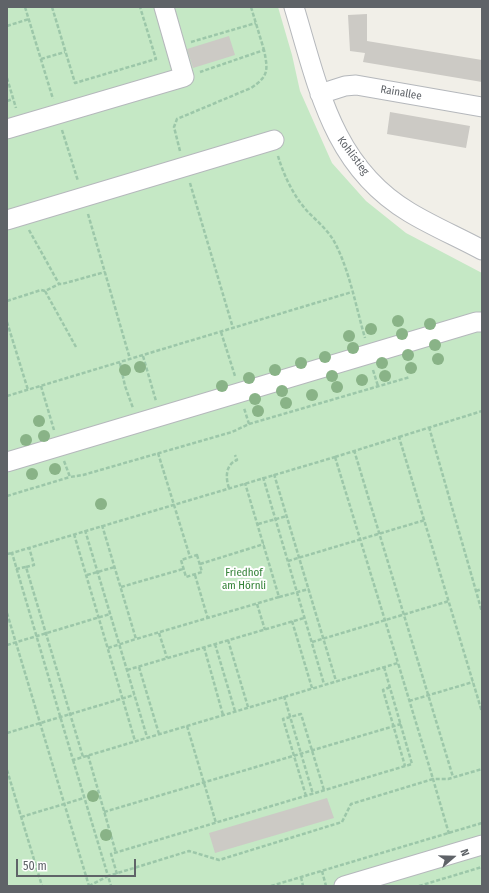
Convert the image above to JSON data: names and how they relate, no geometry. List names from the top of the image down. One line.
{"streets":{"street":["Rainallee","Kohlistieg"]},"crossings":[["Rainallee","Kohlistieg"]],"parks":["Friedhof am Hörnli"],"scale_bar":"50 m","north":"right"}
